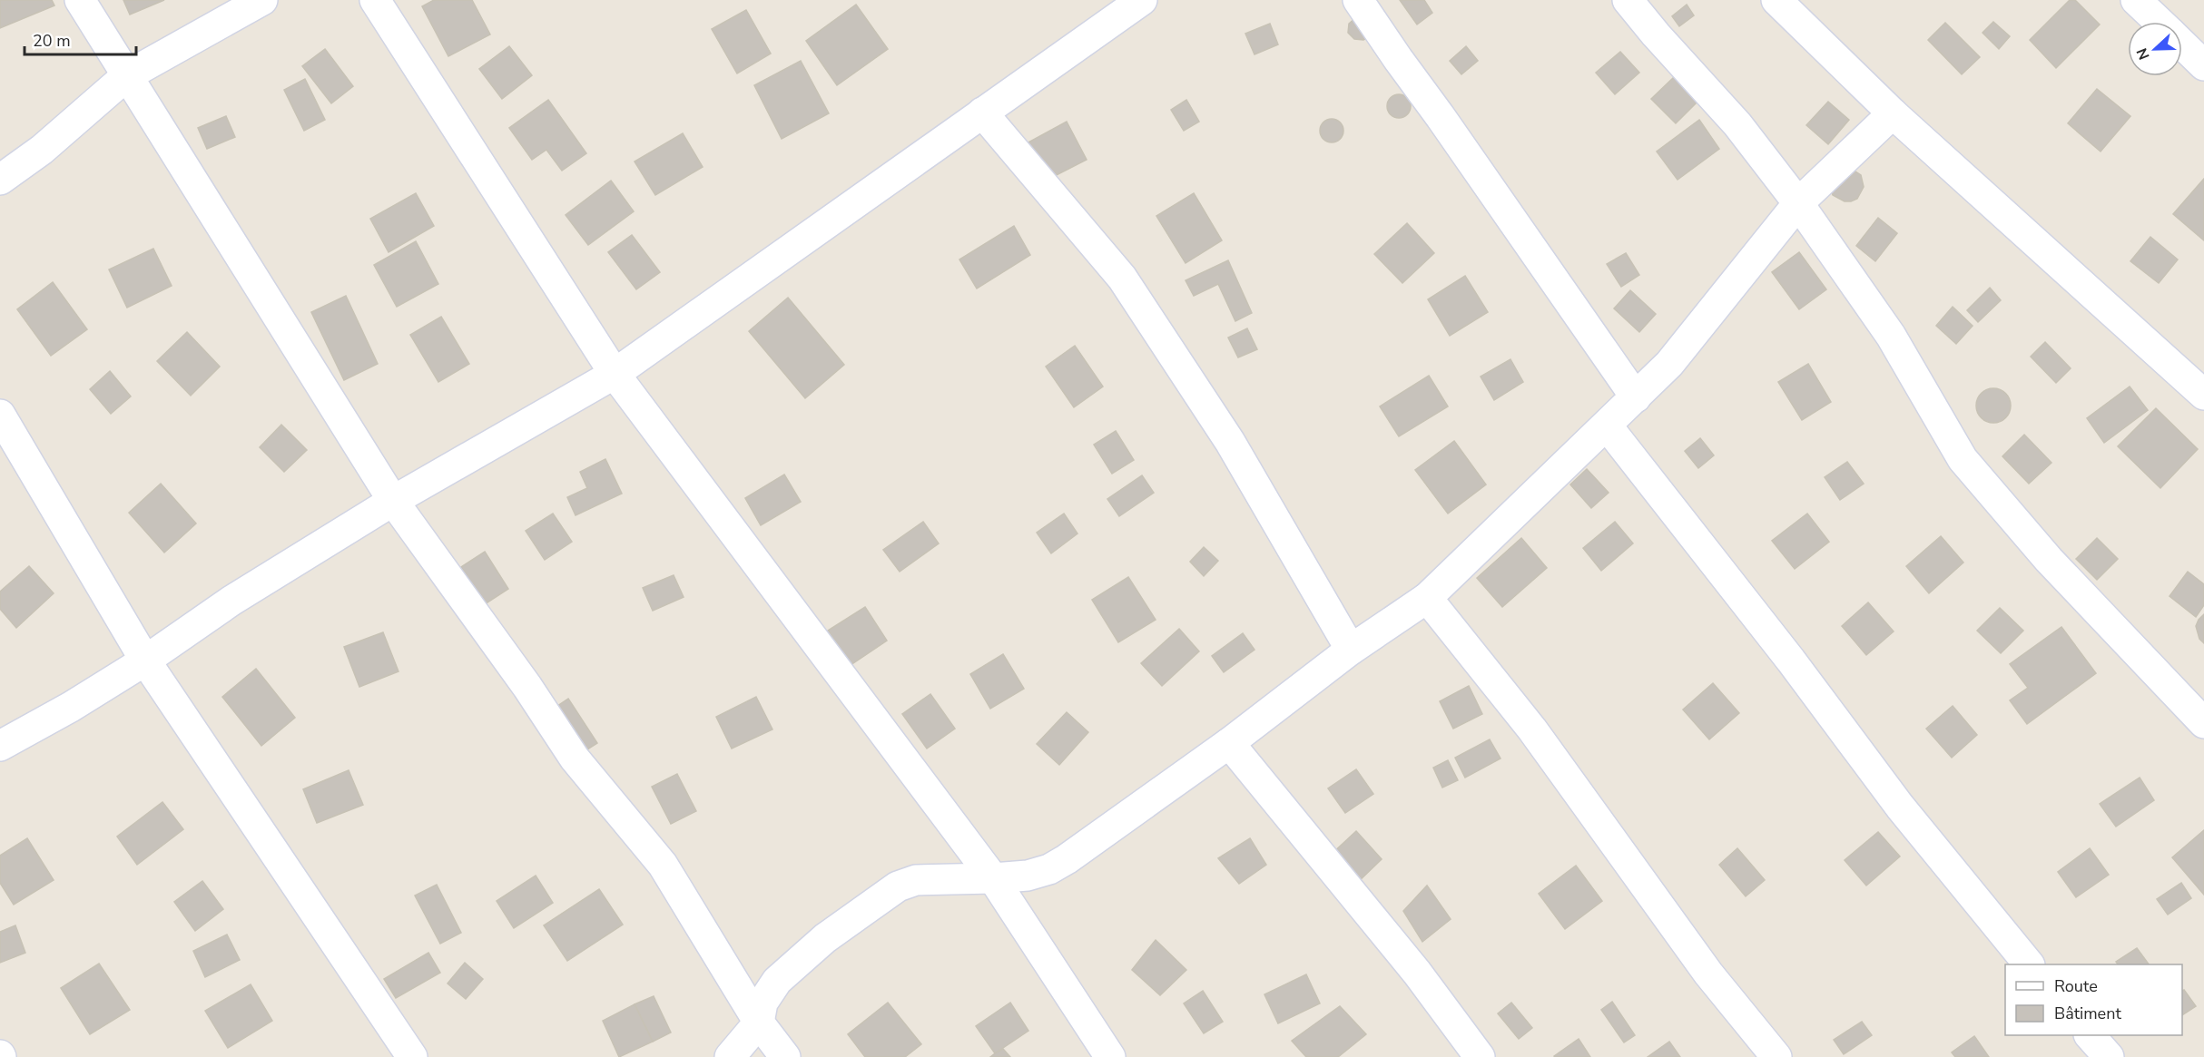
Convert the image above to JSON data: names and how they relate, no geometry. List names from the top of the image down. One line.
{"legend":["Route","Bâtiment"],"scale_bar":"20 m","north":"left"}
